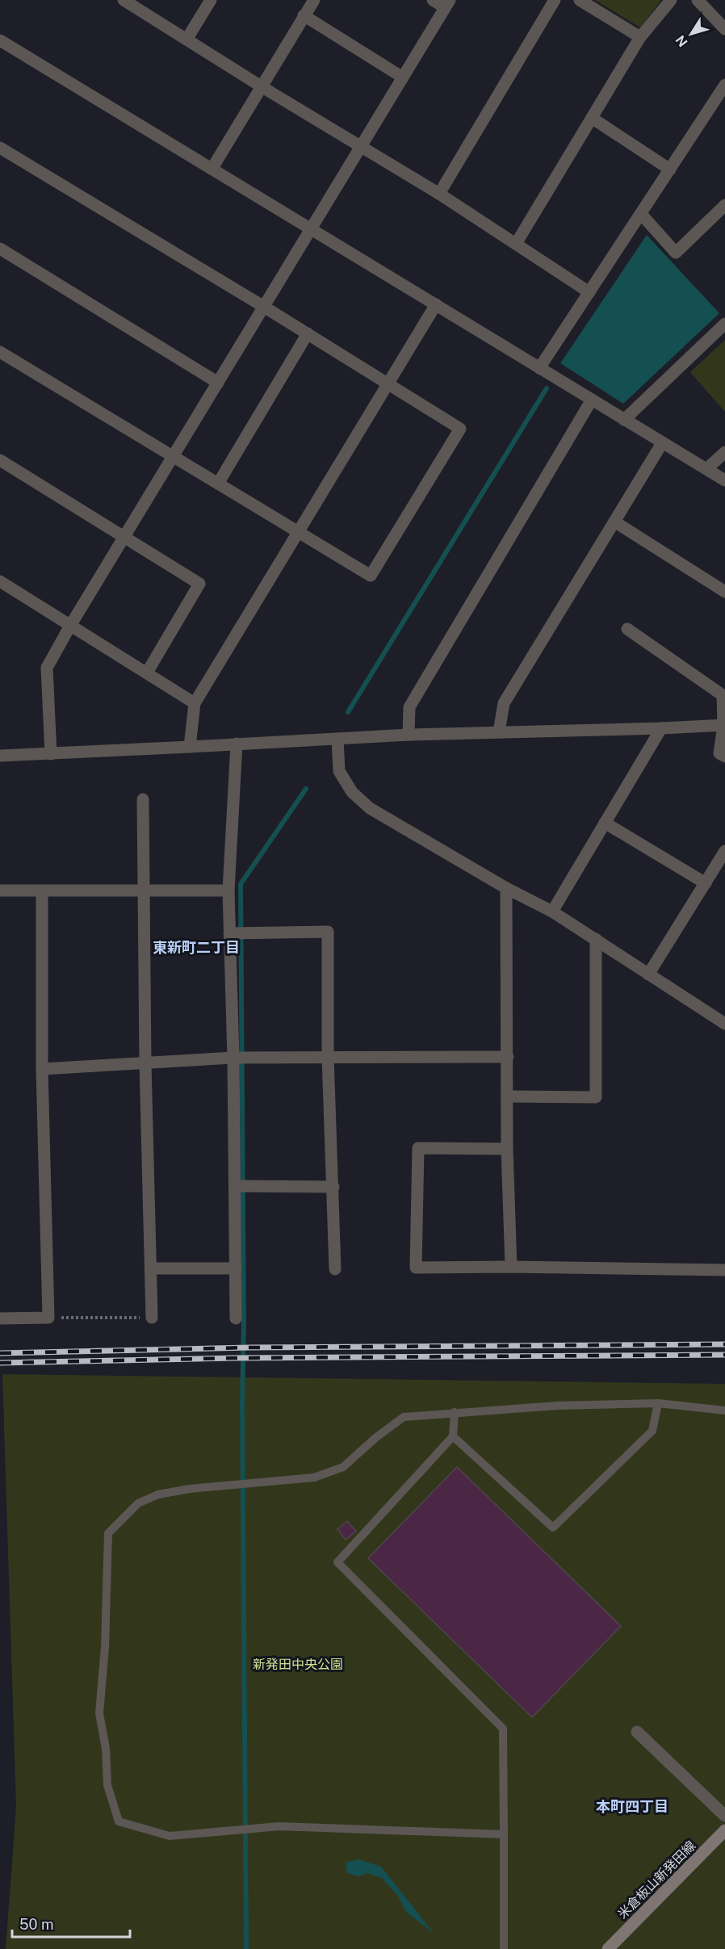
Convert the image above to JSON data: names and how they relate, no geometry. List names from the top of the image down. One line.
{"streets":{"main road":["米倉板山新発田線"]},"districts":["東新町二丁目","本町四丁目"],"parks":["新発田中央公園"],"scale_bar":"50 m","north":"bottom left"}
